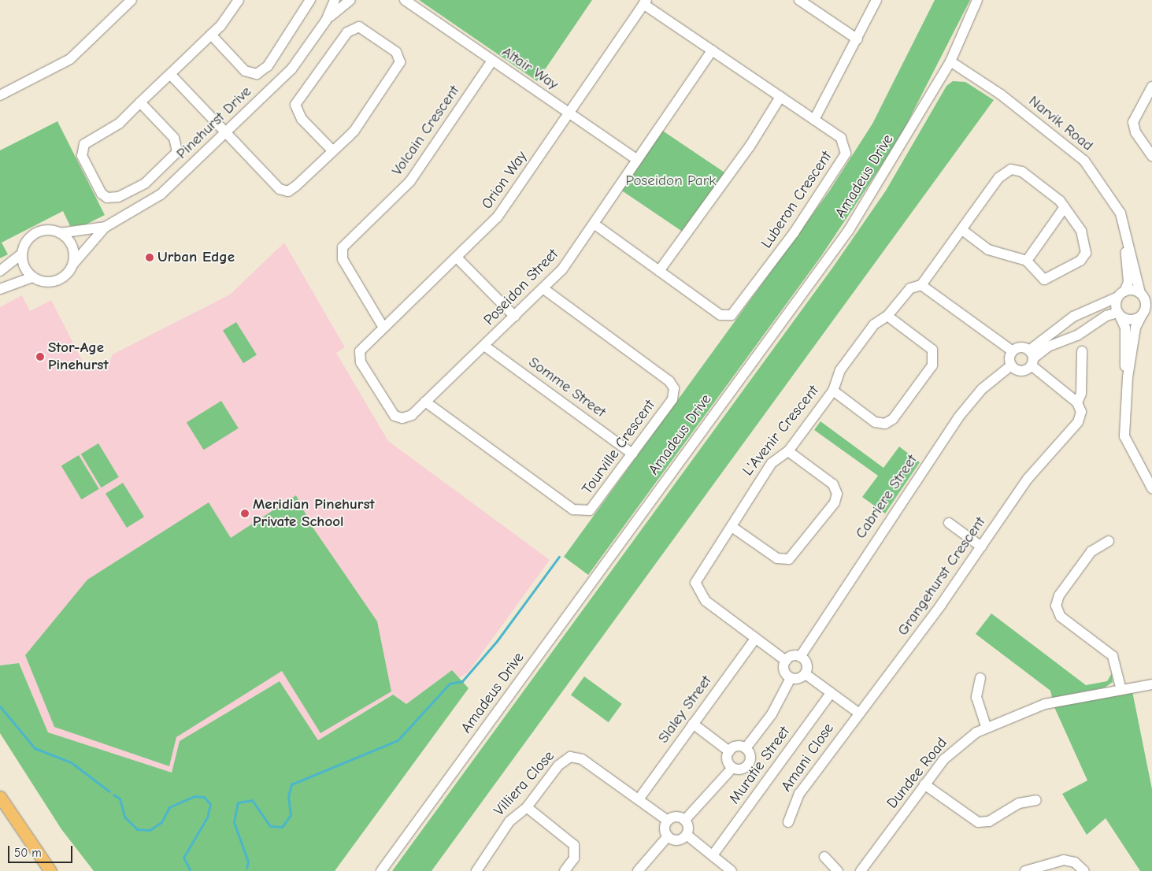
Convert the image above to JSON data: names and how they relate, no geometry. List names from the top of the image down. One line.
{"streets":{"street":["Altair Way","Pinehurst Drive","Narvik Road","Volcain Crescent","Amadeus Drive","Orion Way","Luberon Crescent","Poseidon Street","Somme Street","L'Avenir Crescent","Tourville Crescent","Cabriere Street","Grangehurst Crescent","Slaley Street","Amani Close","Muratie Street","Dundee Road","Villiera Close"]},"crossings":[["Altair Way","Volcain Crescent"],["Altair Way","Orion Way"],["Altair Way","Poseidon Street"],["Narvik Road","Amadeus Drive"],["Volcain Crescent","Orion Way"],["Orion Way","Luberon Crescent"],["Orion Way","Poseidon Street"],["Luberon Crescent","Poseidon Street"],["Poseidon Street","Somme Street"],["Poseidon Street","Tourville Crescent"],["Somme Street","Tourville Crescent"],["L'Avenir Crescent","Cabriere Street"],["L'Avenir Crescent","Slaley Street"],["Grangehurst Crescent","Amani Close"],["Slaley Street","Villiera Close"]],"parks":["Poseidon Park"],"places":["Urban Edge","Stor-Age Pinehurst","Meridian Pinehurst Private School"],"scale_bar":"50 m"}
